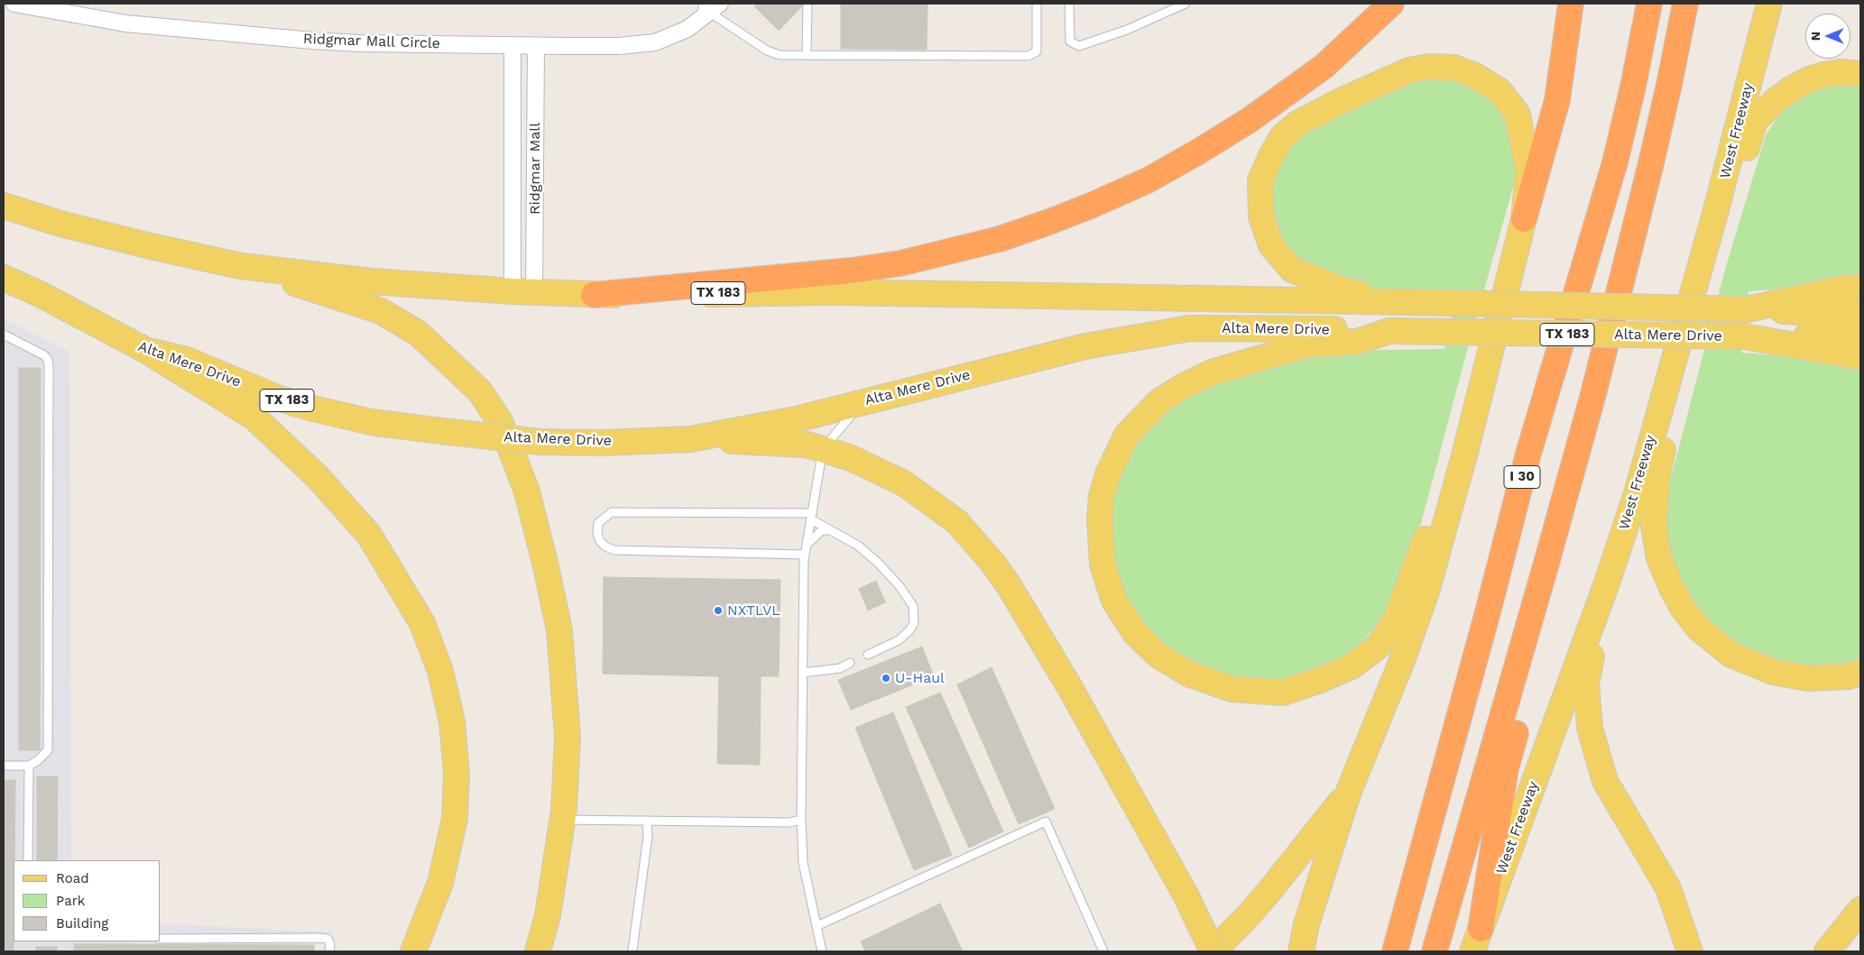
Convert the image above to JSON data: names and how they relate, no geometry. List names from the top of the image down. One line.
{"streets":{"highway":["I 30"],"main road":["West Freeway","TX 183","Alta Mere Drive"],"street":["Ridgmar Mall Circle","Ridgmar Mall"]},"crossings":[["Ridgmar Mall Circle","Ridgmar Mall"],["Ridgmar Mall","Alta Mere Drive"]],"places":["NXTLVL","U-Haul"],"legend":["Road","Park","Building"],"north":"left"}
